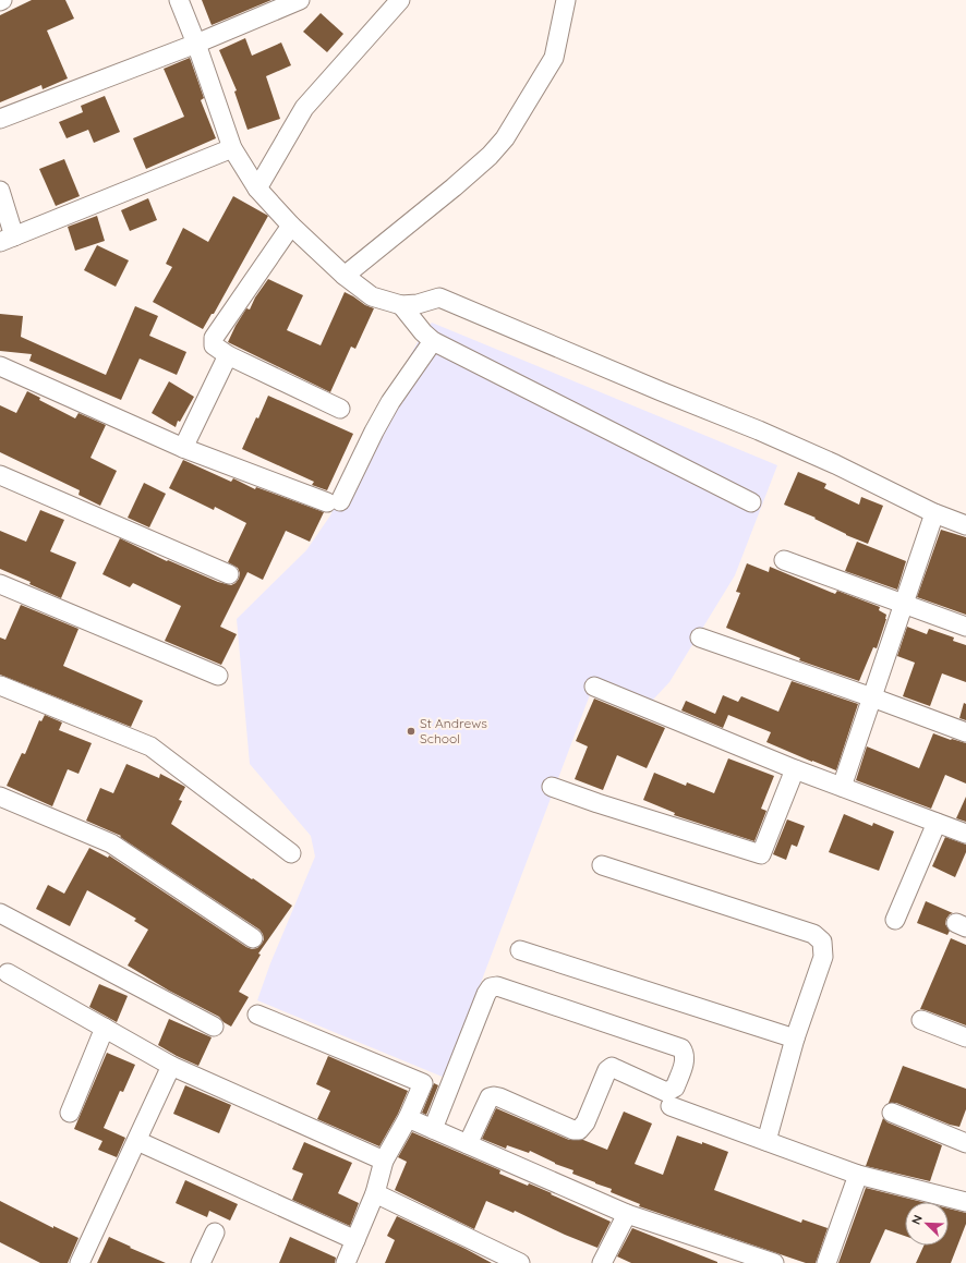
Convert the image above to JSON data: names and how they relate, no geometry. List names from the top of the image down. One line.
{"places":["St Andrews School"],"north":"top left"}
